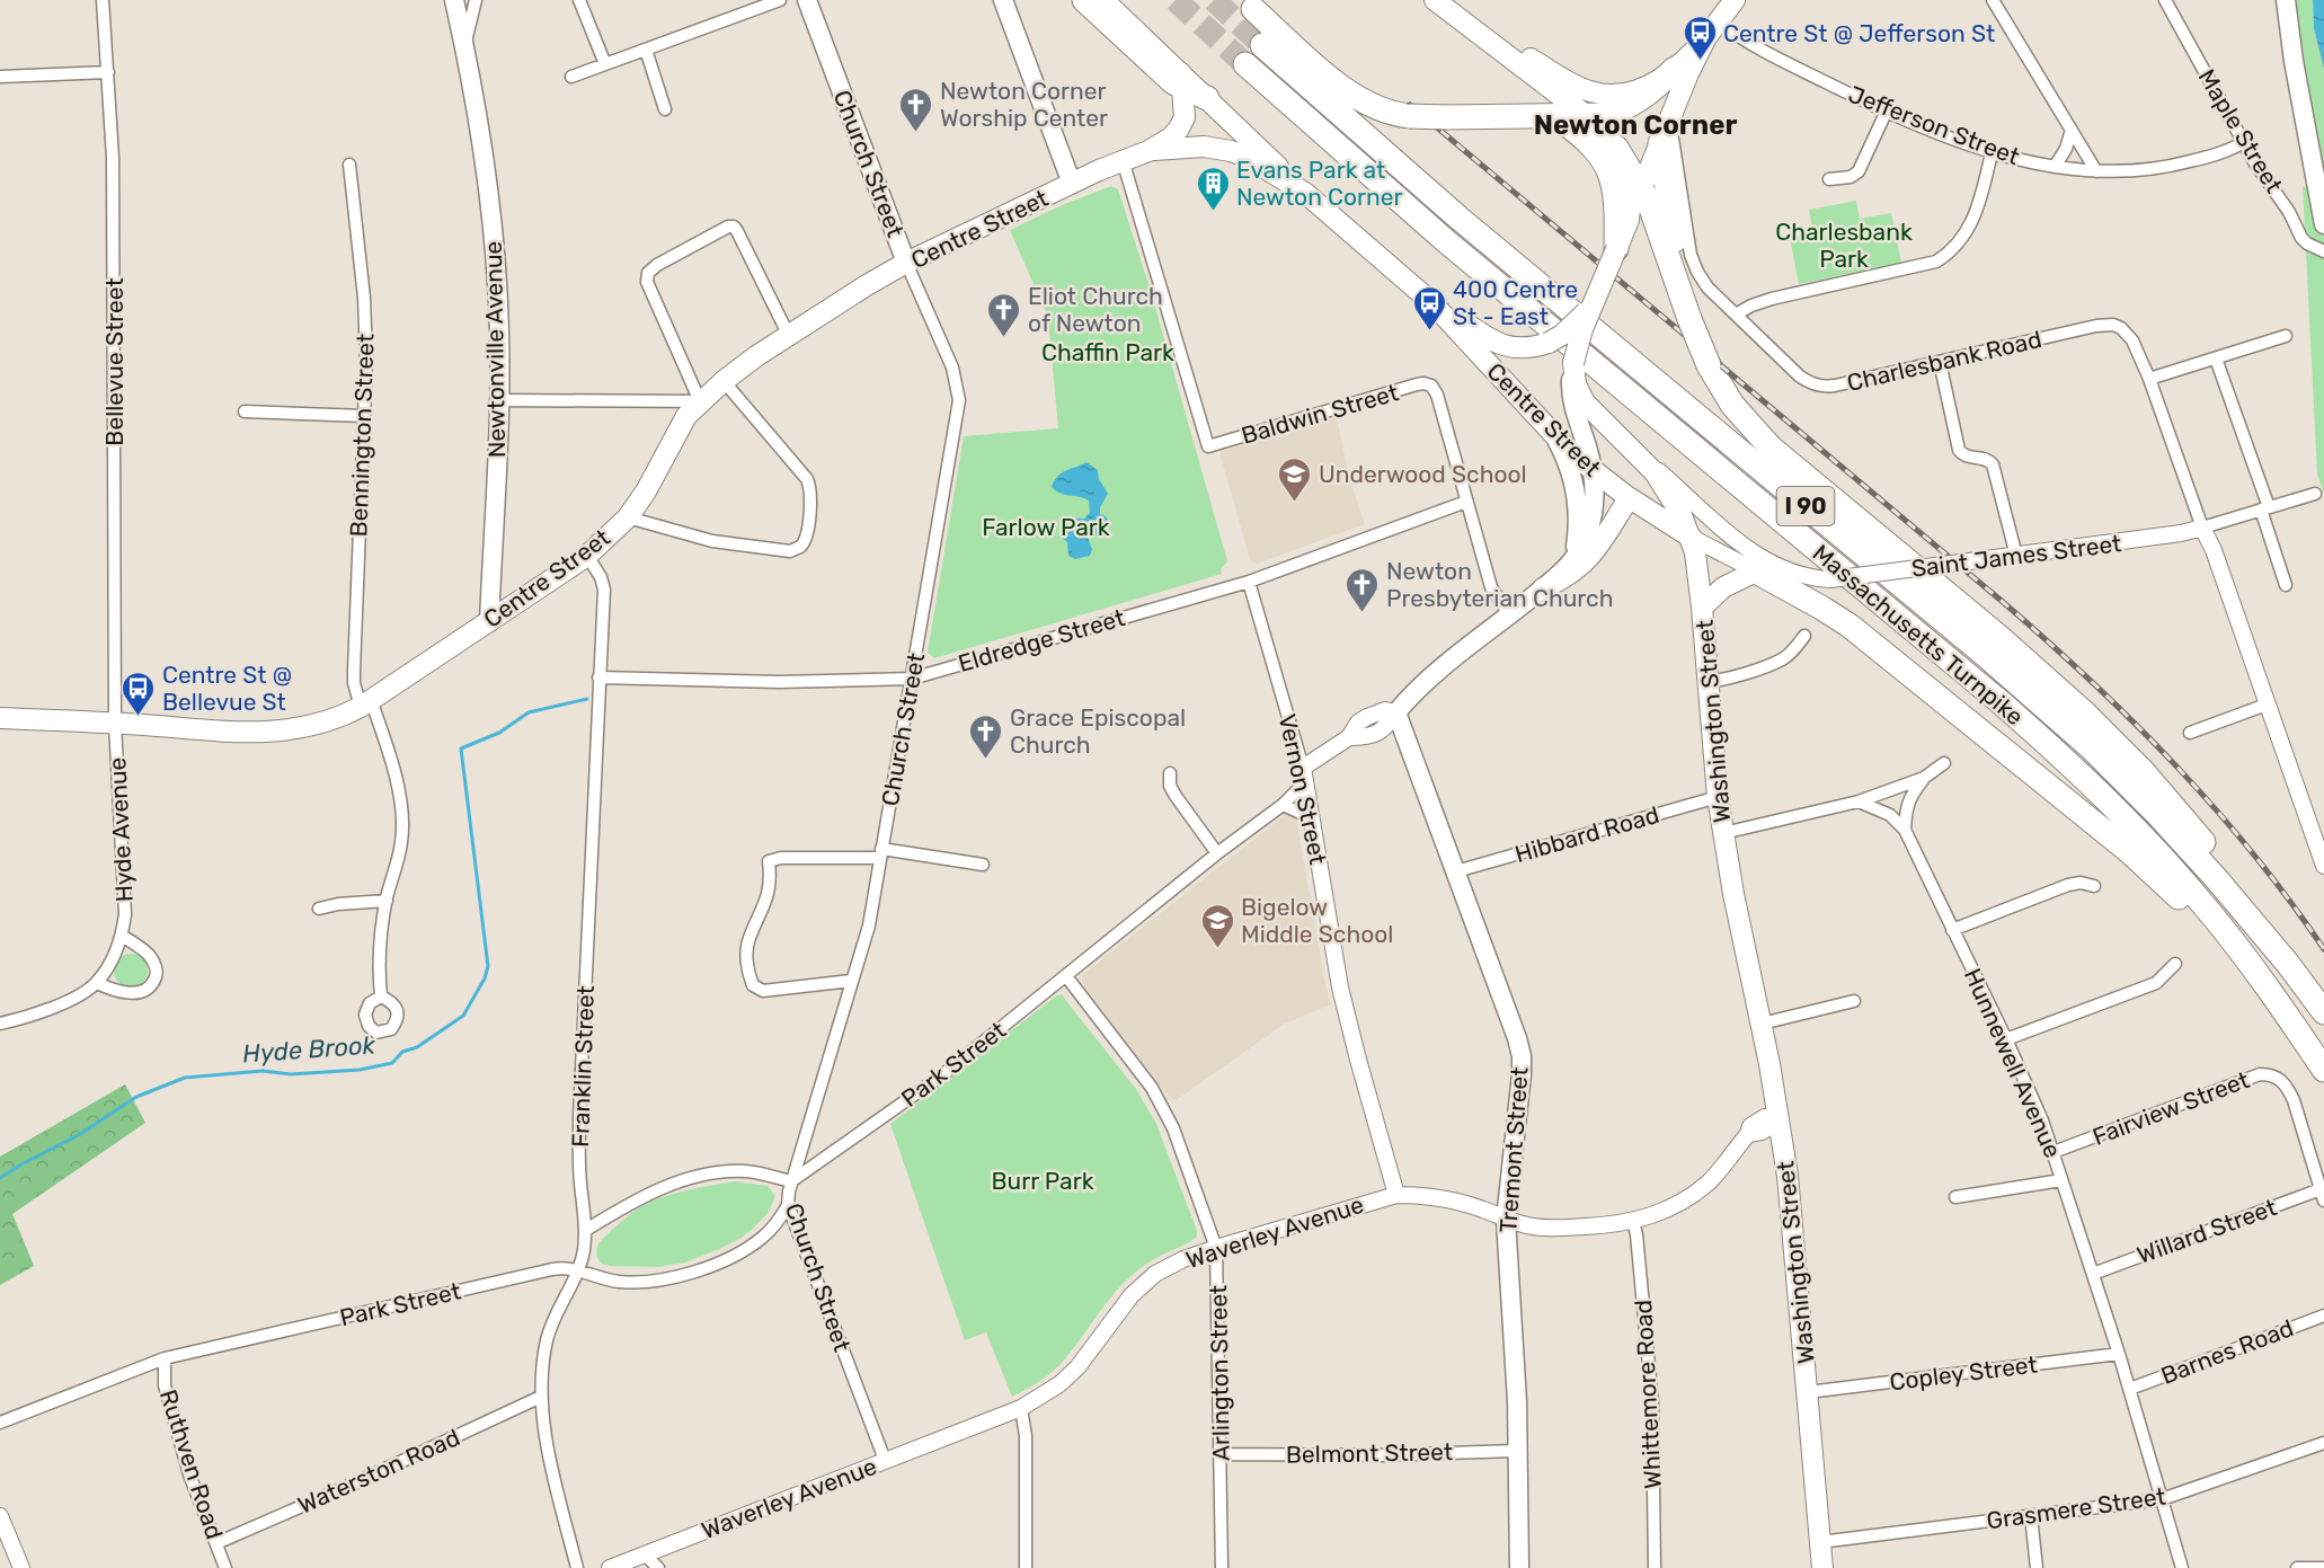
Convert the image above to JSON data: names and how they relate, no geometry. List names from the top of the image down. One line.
{"streets":{"highway":["I 90","Massachusetts Turnpike"],"main road":["Church Street","Centre Street","Newtonville Avenue","Washington Street","Park Street","Tremont Street"],"street":["Jefferson Street","Maple Street","Charlesbank Road","Bellevue Street","Baldwin Street","Bennington Street","Saint James Street","Eldredge Street","Vernon Street","Hyde Avenue","Hibbard Road","Hunnewell Avenue","Franklin Street","Fairview Street","Willard Street","Waverley Avenue","Barnes Road","Arlington Street","Copley Street","Whittemore Road","Belmont Street","Ruthven Road","Waterston Road","Grasmere Street"]},"crossings":[["Jefferson Street","Maple Street"],["Church Street","Centre Street"],["Church Street","Eldredge Street"],["Church Street","Park Street"],["Church Street","Waverley Avenue"],["Centre Street","Newtonville Avenue"],["Centre Street","Bellevue Street"],["Centre Street","Baldwin Street"],["Centre Street","Bennington Street"],["Centre Street","Saint James Street"],["Centre Street","Washington Street"],["Centre Street","Hyde Avenue"],["Centre Street","Park Street"],["Centre Street","Franklin Street"],["Charlesbank Road","Saint James Street"],["Bellevue Street","Hyde Avenue"],["Baldwin Street","Eldredge Street"],["Saint James Street","Washington Street"],["Eldredge Street","Vernon Street"],["Eldredge Street","Franklin Street"],["Washington Street","Hibbard Road"],["Washington Street","Park Street"],["Washington Street","Waverley Avenue"],["Washington Street","Copley Street"],["Washington Street","Grasmere Street"],["Vernon Street","Park Street"],["Vernon Street","Waverley Avenue"],["Hibbard Road","Tremont Street"],["Hunnewell Avenue","Fairview Street"],["Hunnewell Avenue","Willard Street"],["Hunnewell Avenue","Barnes Road"],["Hunnewell Avenue","Copley Street"],["Hunnewell Avenue","Grasmere Street"],["Park Street","Franklin Street"],["Park Street","Tremont Street"],["Park Street","Arlington Street"],["Park Street","Ruthven Road"],["Franklin Street","Waterston Road"],["Fairview Street","Willard Street"],["Tremont Street","Waverley Avenue"],["Tremont Street","Belmont Street"],["Waverley Avenue","Arlington Street"],["Waverley Avenue","Whittemore Road"],["Arlington Street","Belmont Street"],["Ruthven Road","Waterston Road"]],"districts":["Newton Corner"],"water":["Hyde Brook"],"parks":["Charlesbank Park","Chaffin Park","Farlow Park","Burr Park"],"places":{"bus stop":["Centre St @ Jefferson St","400 Centre St - East","Centre St @ Bellevue St"],"church":["Newton Corner Worship Center","Eliot Church of Newton","Newton Presbyterian Church","Grace Episcopal Church"],"building":["Evans Park at Newton Corner"],"school or university":["Underwood School","Bigelow Middle School"]}}
